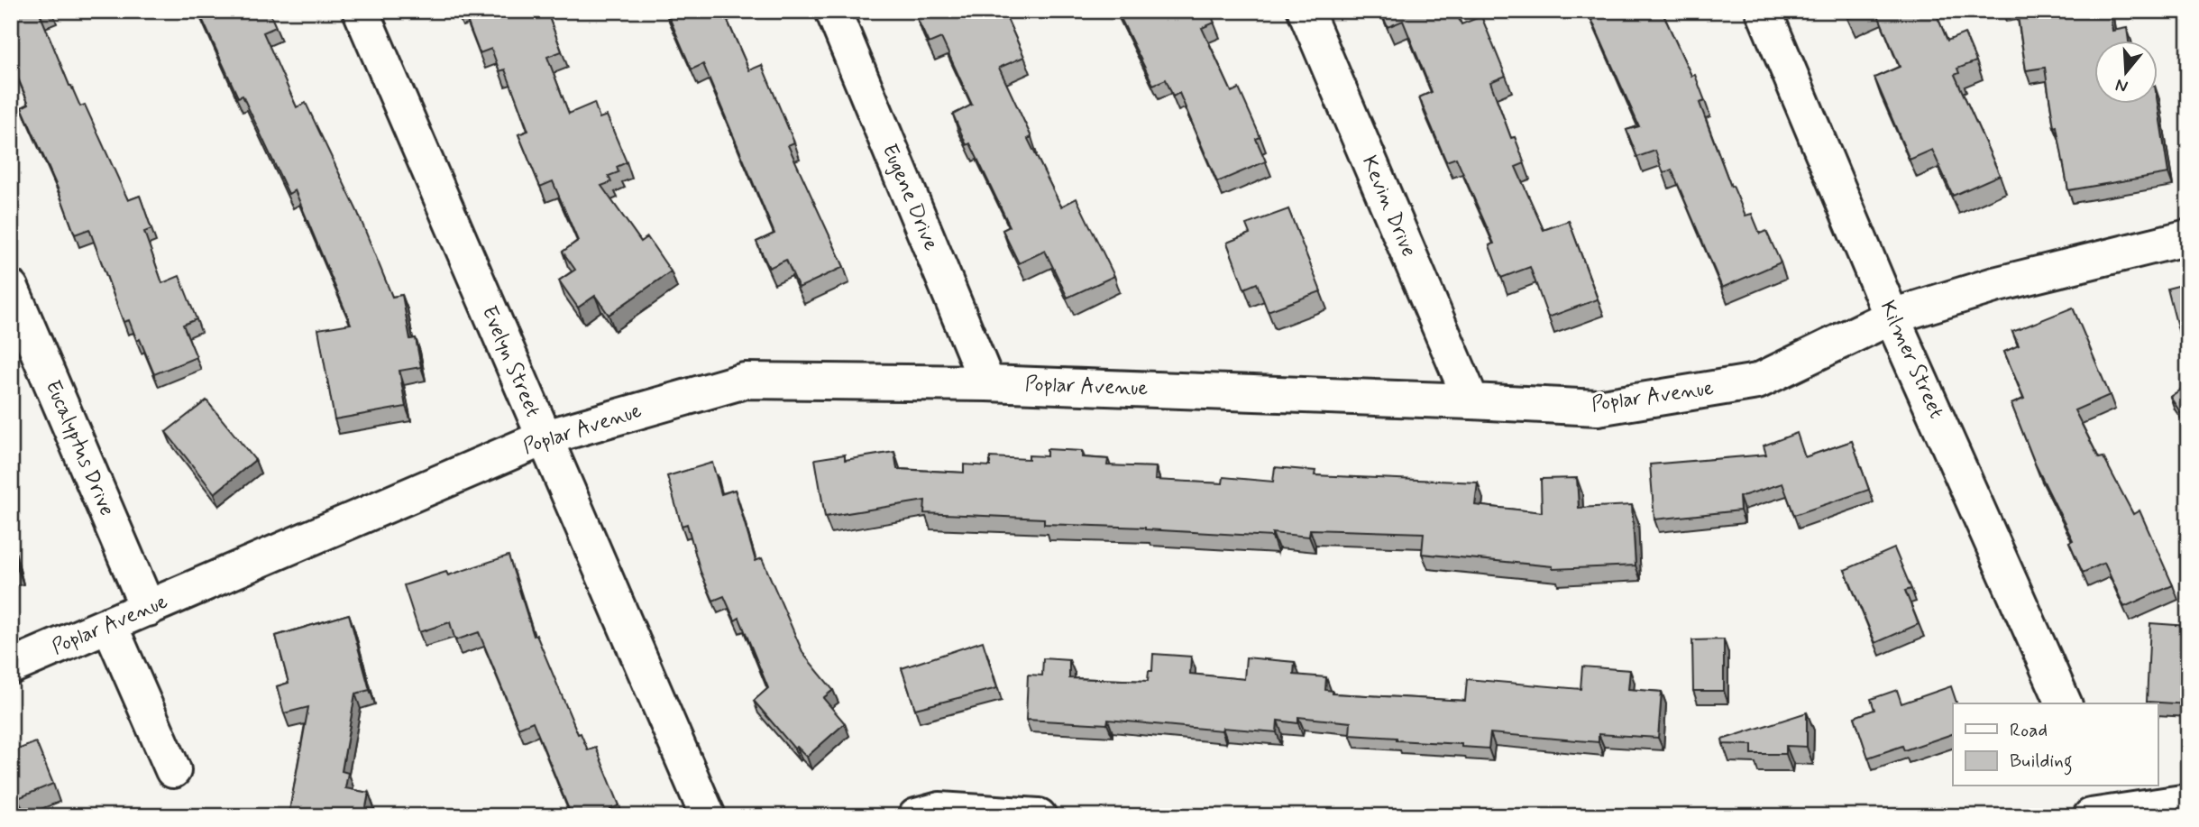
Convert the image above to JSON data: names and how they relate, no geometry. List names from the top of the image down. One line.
{"streets":{"street":["Eugene Drive","Kevin Drive","Kilmer Street","Evelyn Street","Poplar Avenue","Eucalyptus Drive"]},"crossings":[["Eugene Drive","Poplar Avenue"],["Kevin Drive","Poplar Avenue"],["Kilmer Street","Poplar Avenue"],["Evelyn Street","Poplar Avenue"],["Poplar Avenue","Eucalyptus Drive"]],"legend":["Road","Building"],"north":"bottom"}
